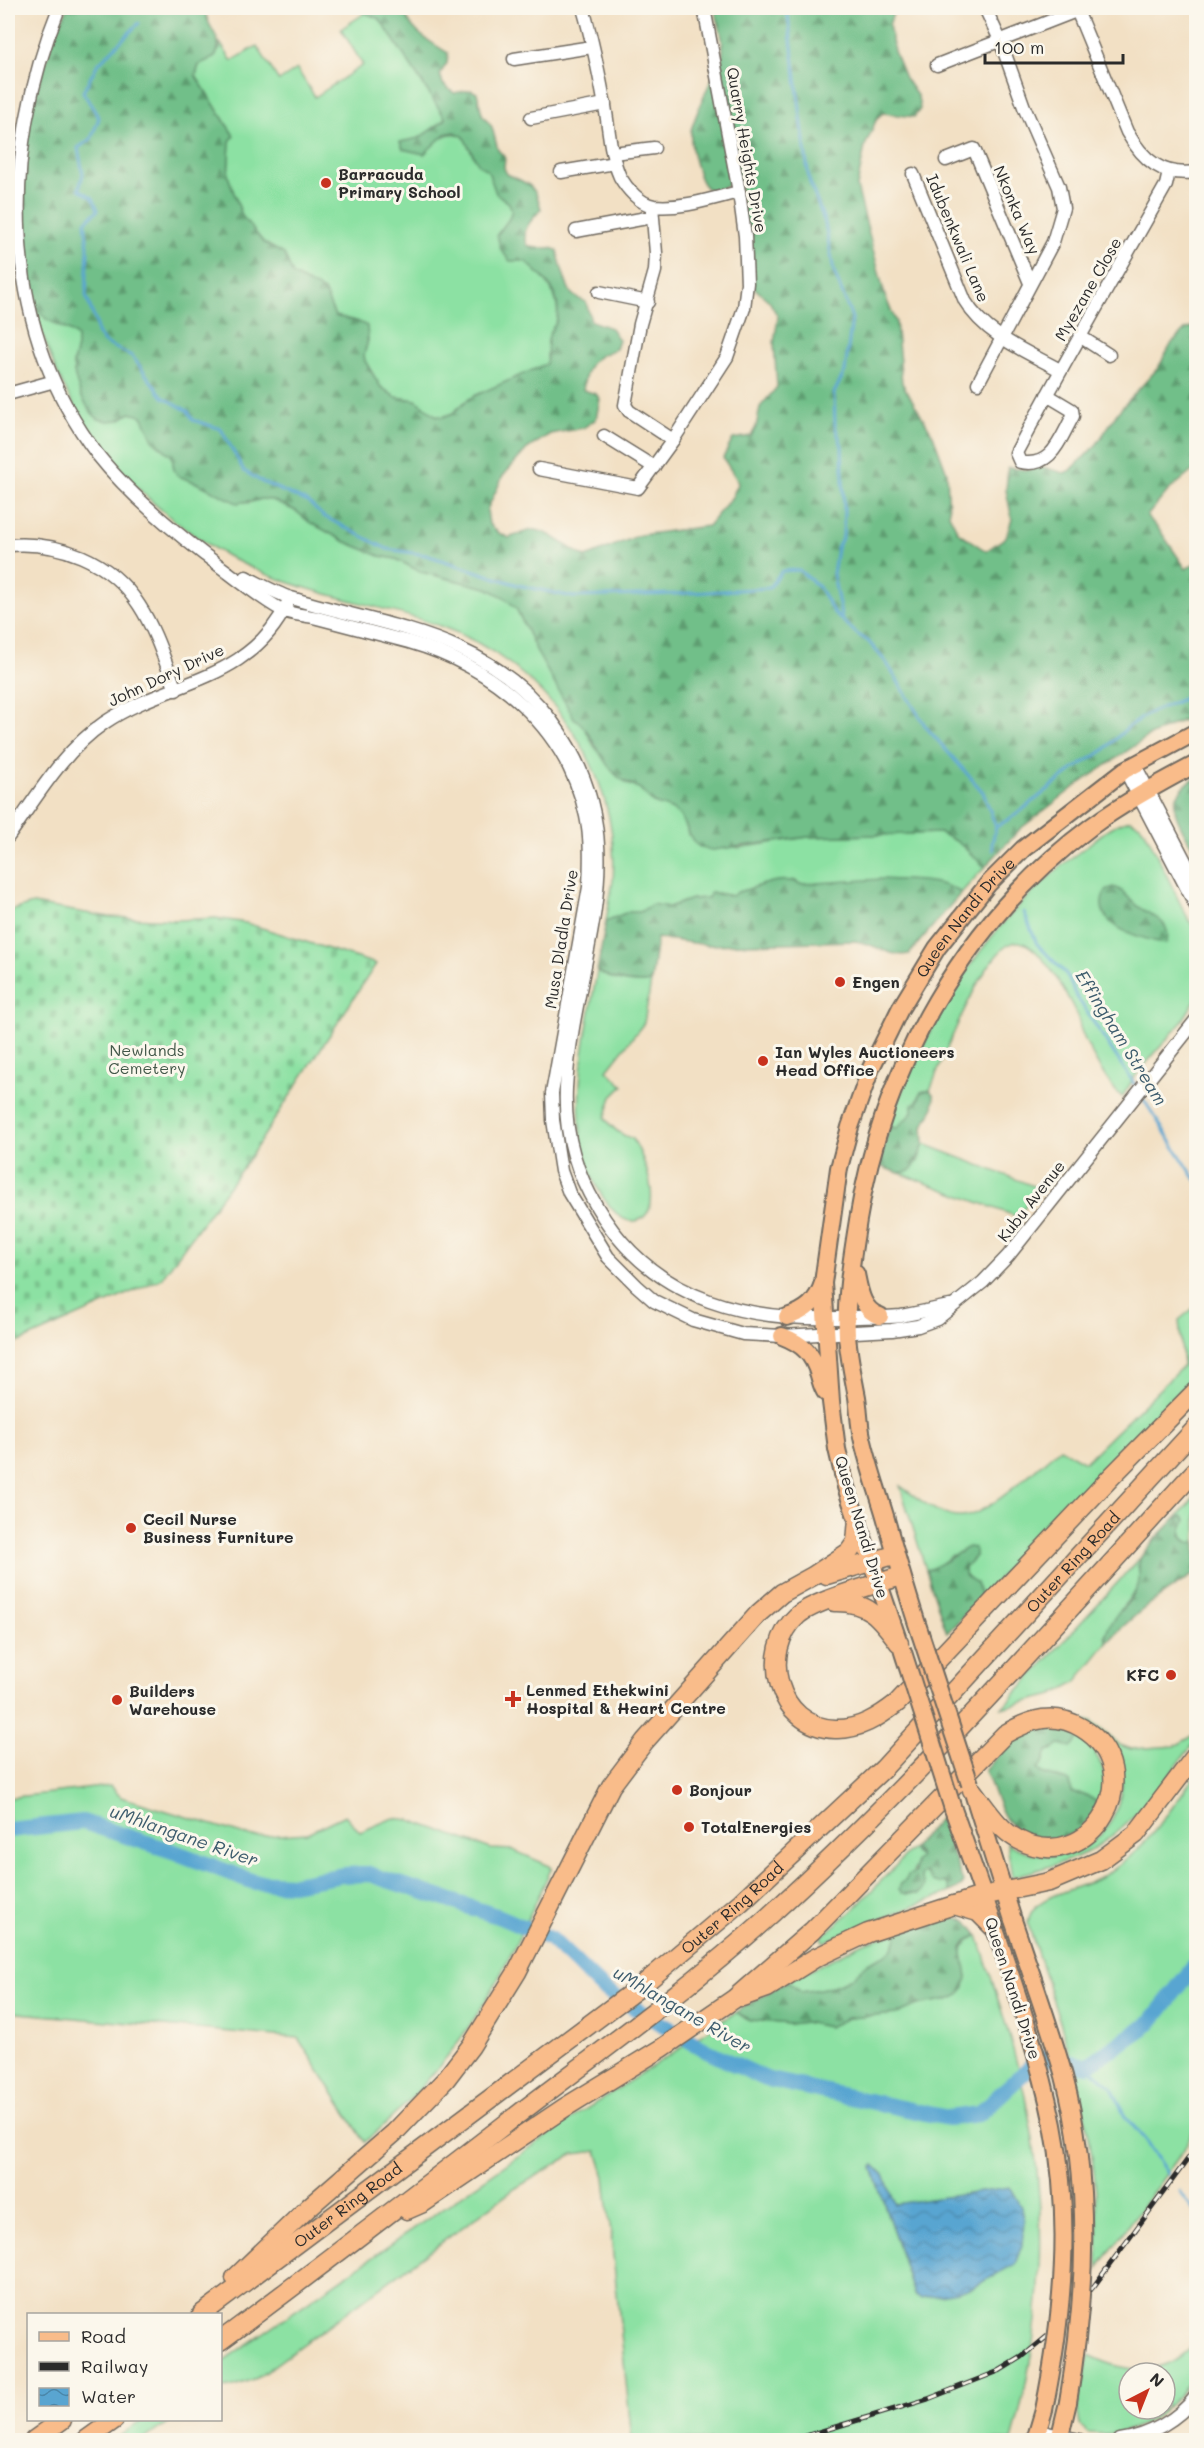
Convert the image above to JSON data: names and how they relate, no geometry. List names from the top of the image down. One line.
{"streets":{"highway":["Outer Ring Road"],"main road":["Queen Nandi Drive"],"street":["Quarry Heights Drive","Nkonka Way","Idubenkwali Lane","Myezane Close","John Dory Drive","Musa Dladla Drive","Kubu Avenue"]},"crossings":[["Nkonka Way","Idubenkwali Lane"],["Idubenkwali Lane","Myezane Close"],["John Dory Drive","Musa Dladla Drive"],["Queen Nandi Drive","Musa Dladla Drive"],["Queen Nandi Drive","Kubu Avenue"],["Musa Dladla Drive","Kubu Avenue"]],"water":["Effingham Stream","uMhlangane River"],"parks":["Newlands Cemetery"],"places":{"other":["Barracuda Primary School","Engen","Ian Wyles Auctioneers Head Office","Cecil Nurse Business Furniture","KFC","Builders Warehouse","Bonjour","TotalEnergies"],"health":["Lenmed Ethekwini Hospital & Heart Centre"]},"legend":["Road","Railway","Water"],"scale_bar":"100 m","north":"top right"}
